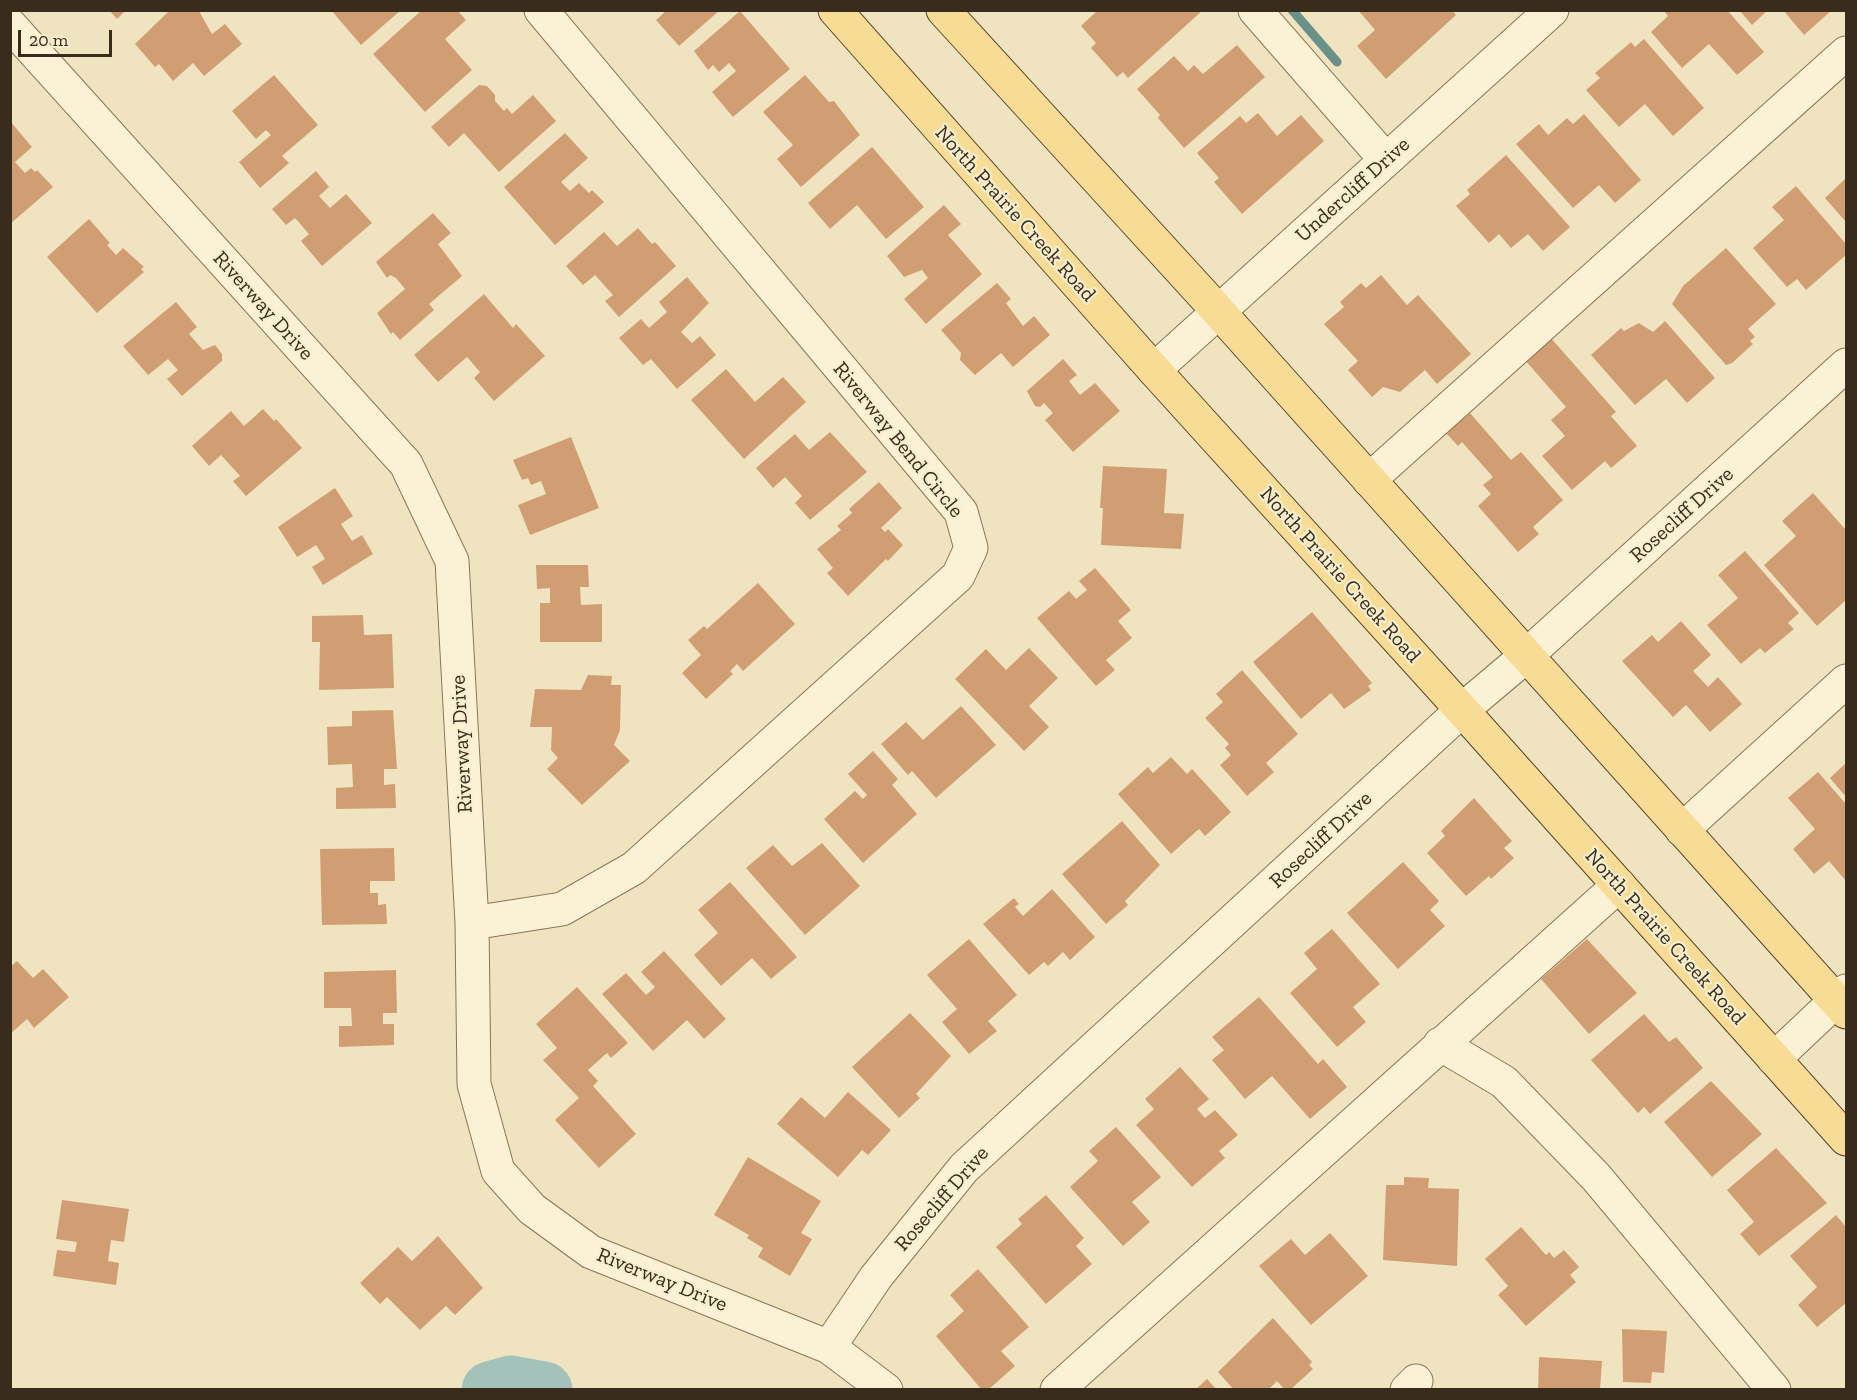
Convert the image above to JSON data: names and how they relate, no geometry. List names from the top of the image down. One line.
{"streets":{"main road":["North Prairie Creek Road"],"street":["Undercliff Drive","Riverway Drive","Riverway Bend Circle","Rosecliff Drive"]},"crossings":[["Undercliff Drive","North Prairie Creek Road"],["North Prairie Creek Road","Rosecliff Drive"],["Riverway Drive","Riverway Bend Circle"],["Riverway Drive","Rosecliff Drive"]],"scale_bar":"20 m"}
